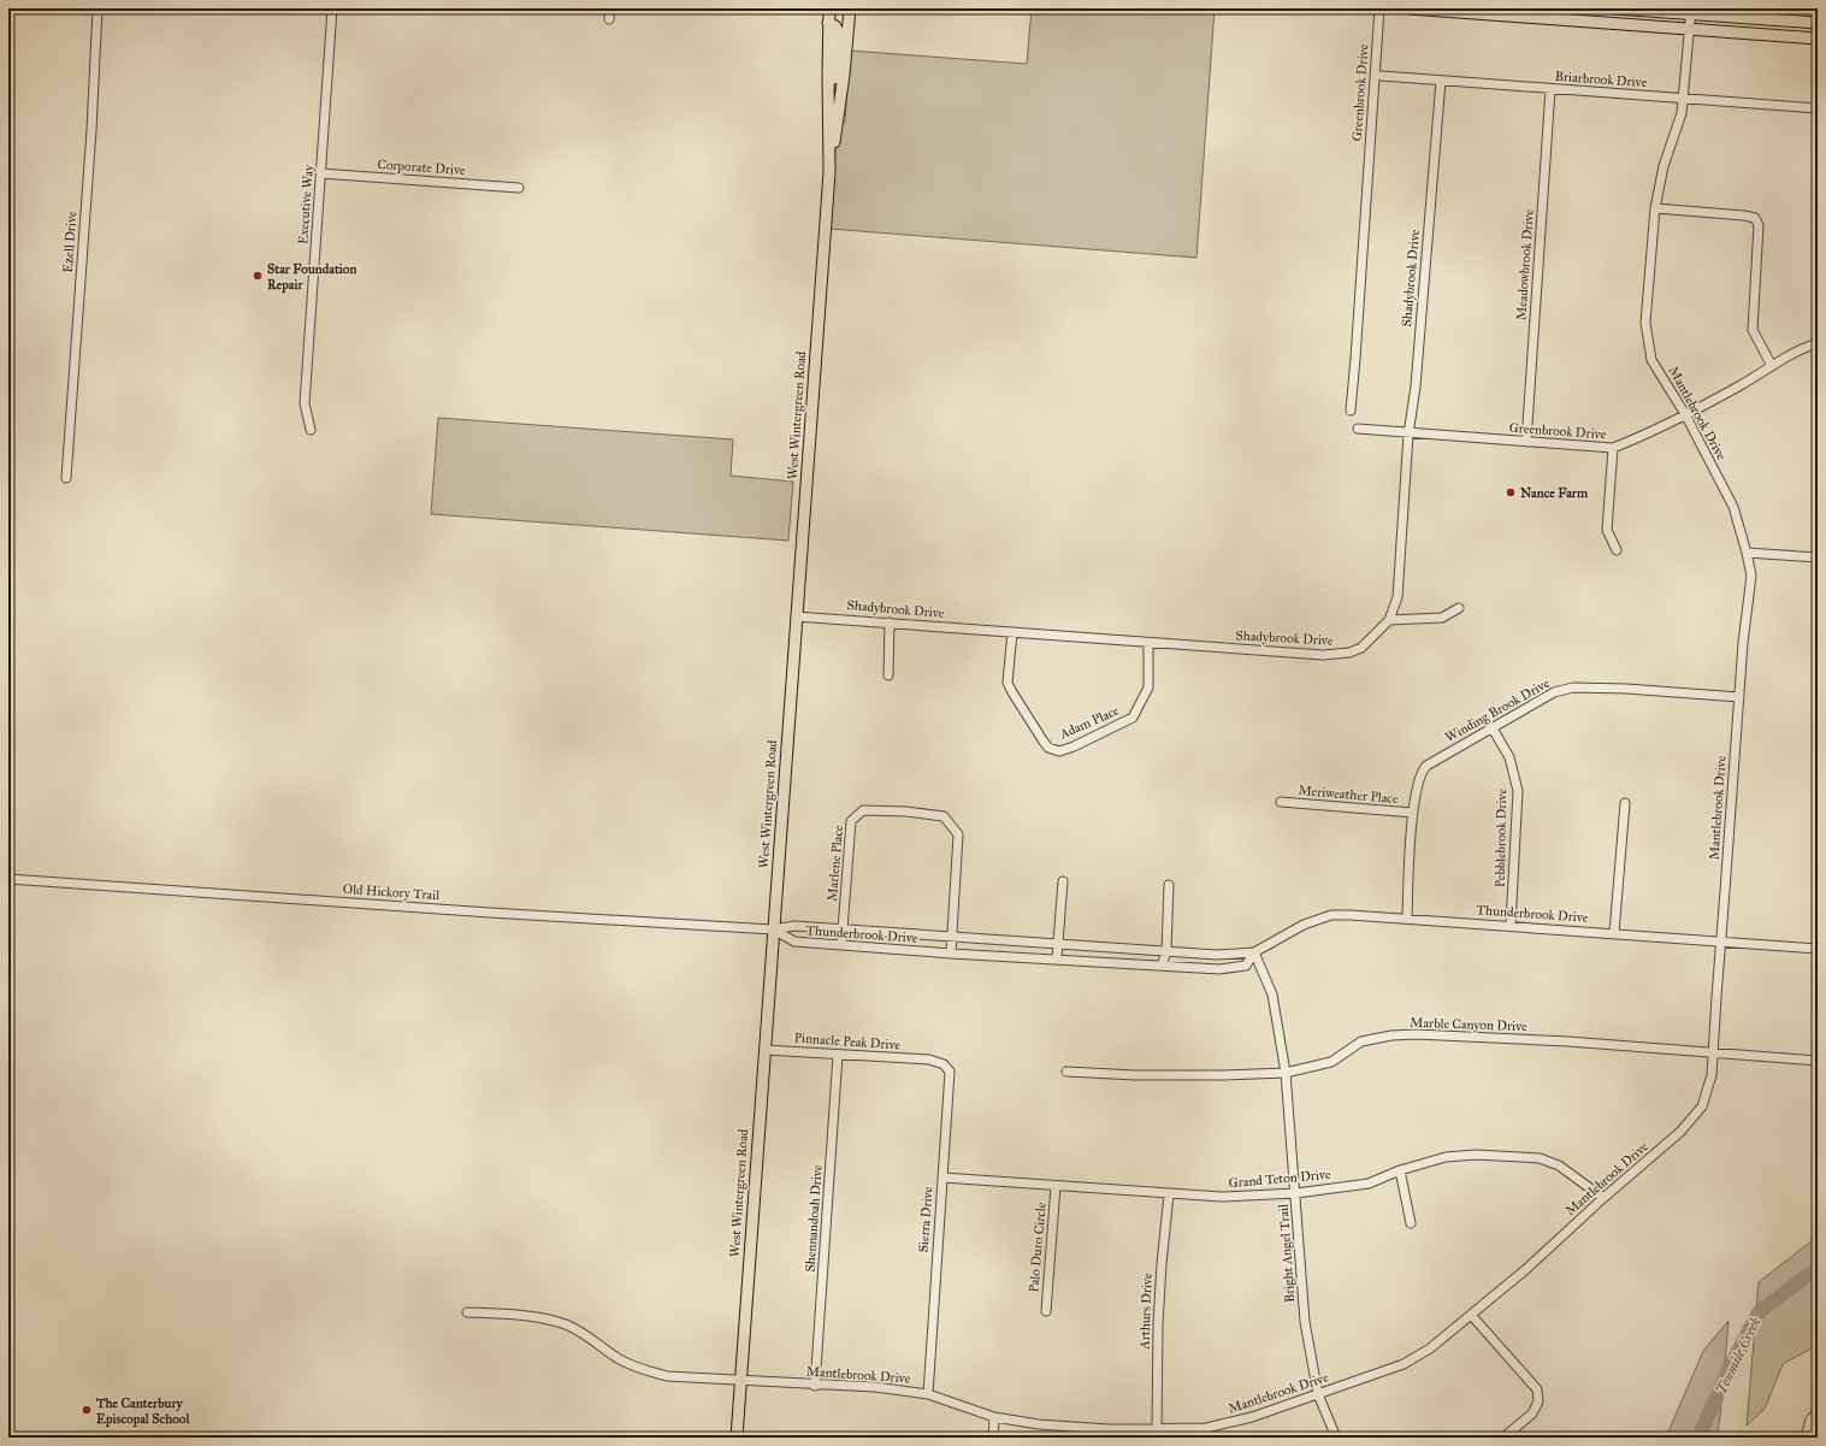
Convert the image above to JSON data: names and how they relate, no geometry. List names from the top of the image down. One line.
{"streets":{"main road":["West Wintergreen Road"],"street":["Briarbrook Drive","Greenbrook Drive","Corporate Drive","Executive Way","Ezell Drive","Meadowbrook Drive","Shadybrook Drive","Mantlebrook Drive","Winding Brook Drive","Adam Place","Meriweather Place","Pebblebrook Drive","Marlene Place","Old Hickory Trail","Thunderbrook Drive","Marble Canyon Drive","Pinnacle Peak Drive","Grand Teton Drive","Shennandoah Drive","Sierra Drive","Palo Duro Circle","Bright Angel Trail","Arthurs Drive"]},"crossings":[["Briarbrook Drive","Meadowbrook Drive"],["Briarbrook Drive","Shadybrook Drive"],["Briarbrook Drive","Mantlebrook Drive"],["Greenbrook Drive","Meadowbrook Drive"],["Greenbrook Drive","Shadybrook Drive"],["Greenbrook Drive","Mantlebrook Drive"],["Corporate Drive","Executive Way"],["Shadybrook Drive","West Wintergreen Road"],["Shadybrook Drive","Adam Place"],["Mantlebrook Drive","West Wintergreen Road"],["Mantlebrook Drive","Winding Brook Drive"],["Mantlebrook Drive","Thunderbrook Drive"],["Mantlebrook Drive","Marble Canyon Drive"],["Mantlebrook Drive","Grand Teton Drive"],["Mantlebrook Drive","Shennandoah Drive"],["Mantlebrook Drive","Sierra Drive"],["Mantlebrook Drive","Bright Angel Trail"],["Mantlebrook Drive","Arthurs Drive"],["West Wintergreen Road","Old Hickory Trail"],["West Wintergreen Road","Thunderbrook Drive"],["West Wintergreen Road","Pinnacle Peak Drive"],["Winding Brook Drive","Meriweather Place"],["Winding Brook Drive","Pebblebrook Drive"],["Winding Brook Drive","Thunderbrook Drive"],["Pebblebrook Drive","Thunderbrook Drive"],["Marlene Place","Thunderbrook Drive"],["Old Hickory Trail","Thunderbrook Drive"],["Thunderbrook Drive","Bright Angel Trail"],["Marble Canyon Drive","Bright Angel Trail"],["Pinnacle Peak Drive","Shennandoah Drive"],["Pinnacle Peak Drive","Sierra Drive"],["Grand Teton Drive","Sierra Drive"],["Grand Teton Drive","Palo Duro Circle"],["Grand Teton Drive","Bright Angel Trail"],["Grand Teton Drive","Arthurs Drive"]],"water":["Tenmile Creek"],"places":["Star Foundation Repair","Nance Farm","The Canterbury Episcopal School"]}
